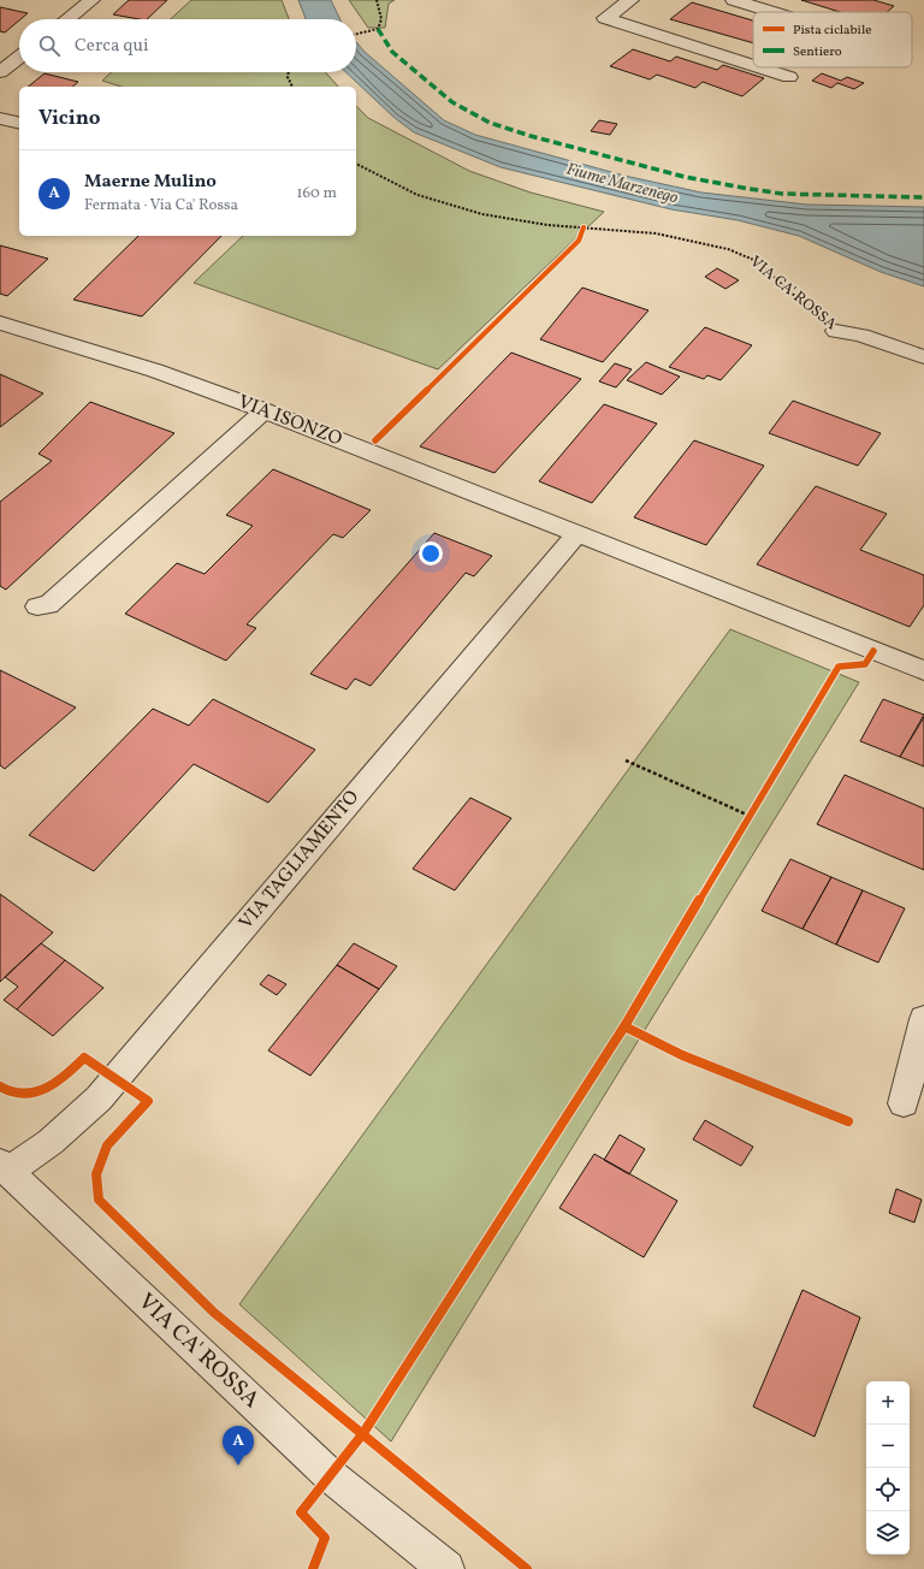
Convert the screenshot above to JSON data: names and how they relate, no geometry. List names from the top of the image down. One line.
{"streets":{"street":["VIA CA' ROSSA","VIA ISONZO","VIA TAGLIAMENTO"]},"crossings":[["VIA CA' ROSSA","VIA TAGLIAMENTO"],["VIA ISONZO","VIA TAGLIAMENTO"]],"water":["Fiume Marzenego"],"legend":["Pista ciclabile","Sentiero"],"page":{"search":"Cerca qui","heading":"Vicino","list":[{"mark":"A","name":"Maerne Mulino","note":"Fermata · Via Ca' Rossa","value":"160 m"}],"map_buttons":["+","−"],"pins":"A"}}
